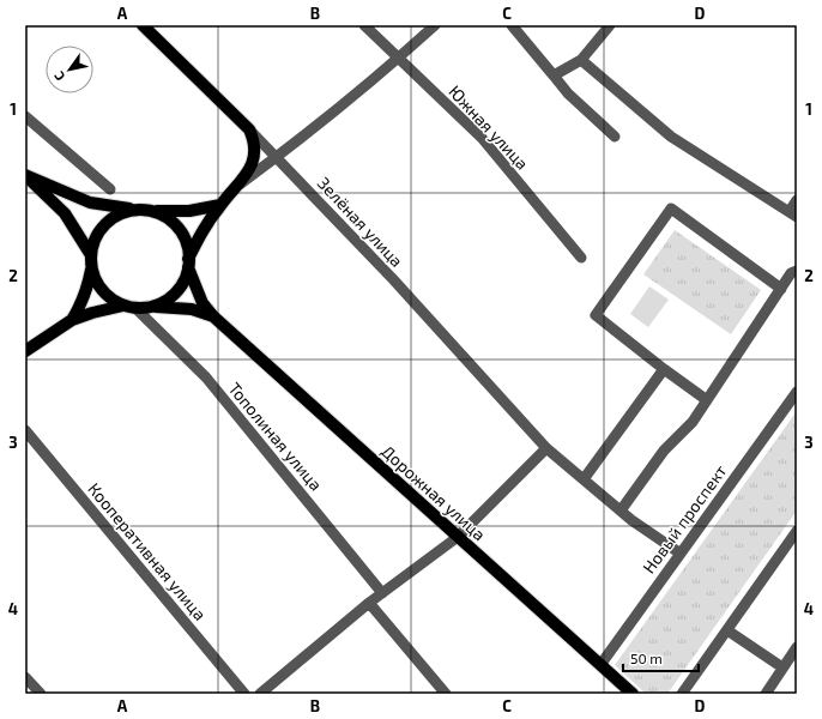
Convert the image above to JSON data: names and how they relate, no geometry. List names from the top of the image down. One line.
{"streets":{"main road":["Зелёная улица","Дорожная улица"],"street":["Южная улица","Тополиная улица","Новый проспект","Кооперативная улица"]},"crossings":[["Зелёная улица","Новый проспект"],["Дорожная улица","Новый проспект"]],"scale_bar":"50 m","north":"bottom left","grid":{"columns":["A","B","C","D"],"rows":["1","2","3","4"]}}
